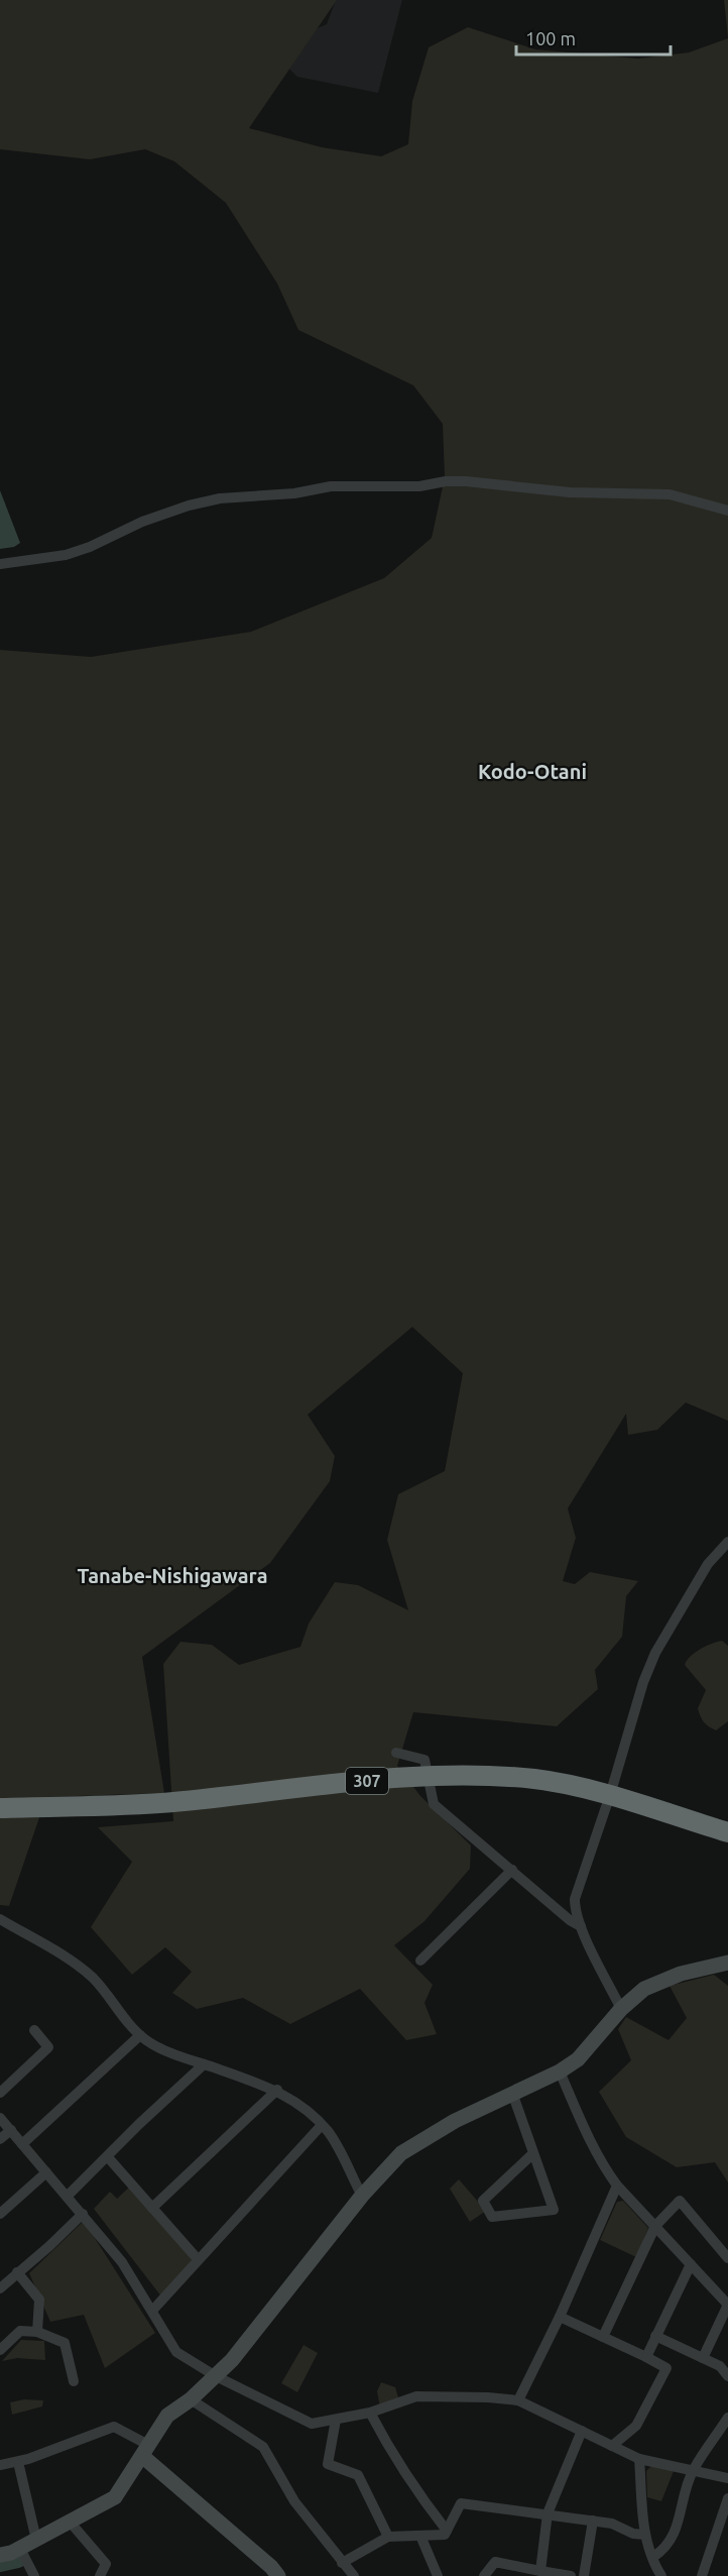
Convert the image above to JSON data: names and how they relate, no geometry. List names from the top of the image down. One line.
{"streets":{"highway":["307"]},"districts":["Kodo-Otani","Tanabe-Nishigawara"],"scale_bar":"100 m"}
